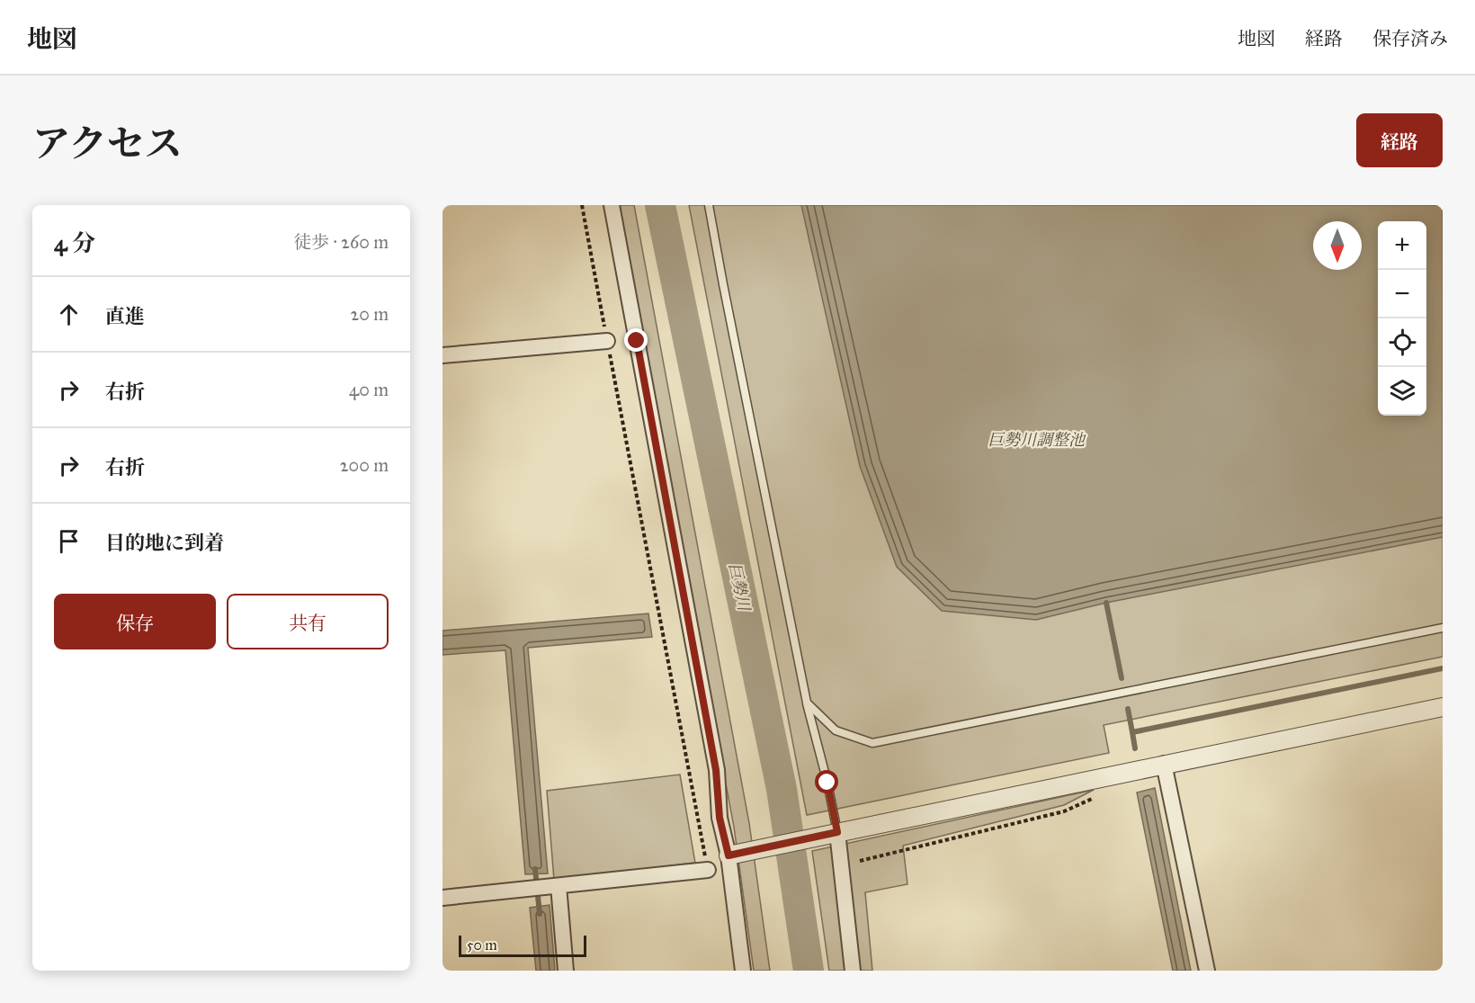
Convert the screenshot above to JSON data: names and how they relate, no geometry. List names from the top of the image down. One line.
{"water":["巨勢川調整池","巨勢川"],"scale_bar":"50 m","north":"bottom","page":{"header":"地図","nav":["地図","経路","保存済み"],"title":"アクセス","buttons":["経路",["保存","共有"]],"heading":["4 分","徒歩 · 260 m"],"map_buttons":["+","−"],"list":[["直進","20 m"],["右折","40 m"],["右折","200 m"],"目的地に到着"],"scale":"50 m"}}
